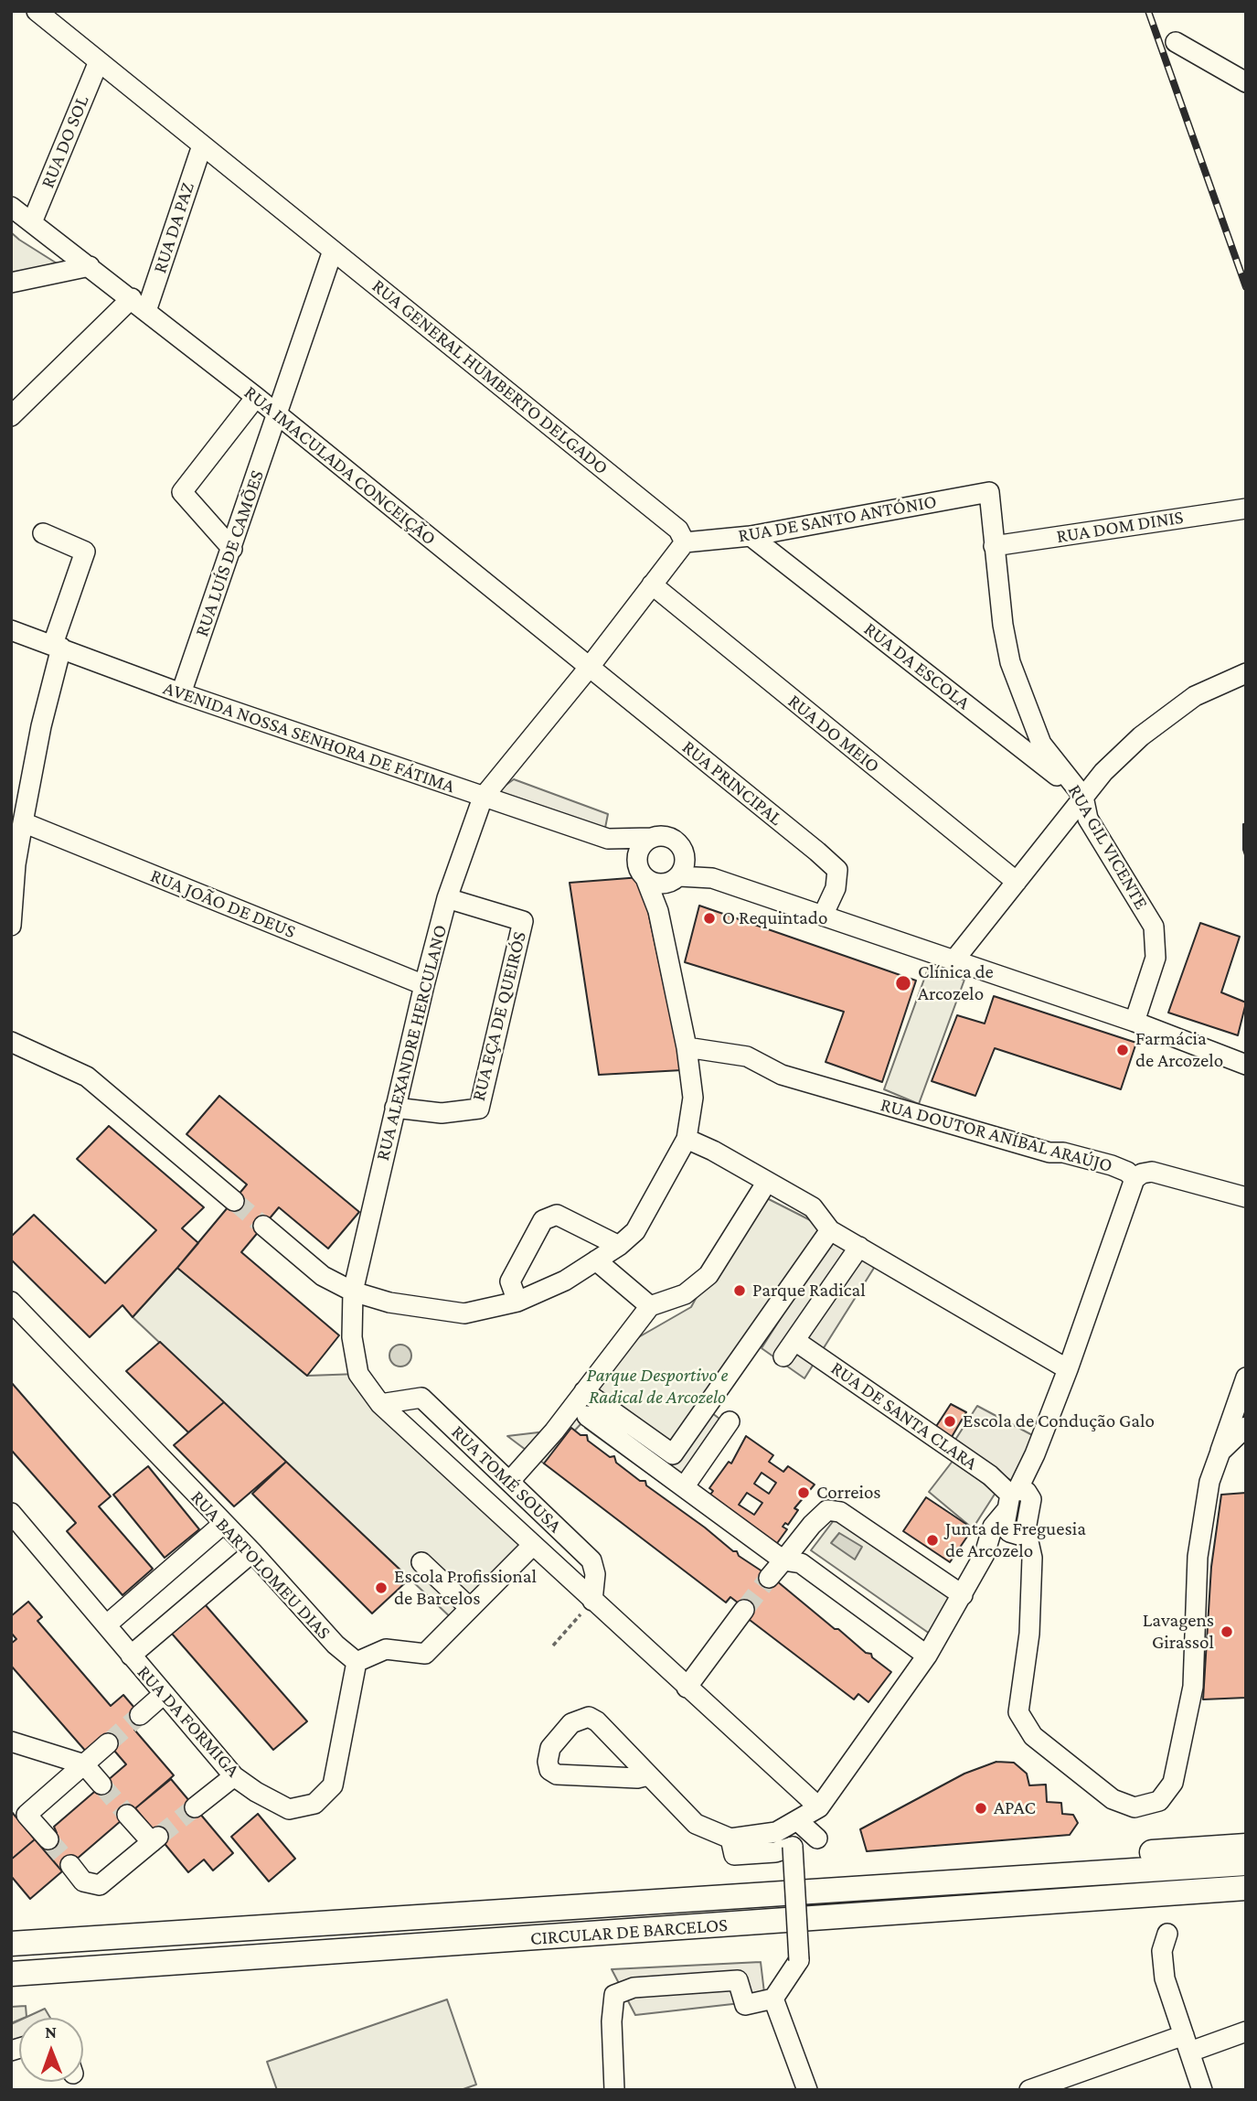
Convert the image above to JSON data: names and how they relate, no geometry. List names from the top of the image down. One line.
{"streets":{"main road":["CIRCULAR DE BARCELOS"],"street":["RUA DO SOL","RUA DA PAZ","RUA GENERAL HUMBERTO DELGADO","RUA IMACULADA CONCEIÇÃO","RUA DE SANTO ANTÓNIO","RUA DOM DINIS","RUA LUÍS DE CAMÕES","RUA DA ESCOLA","RUA DO MEIO","AVENIDA NOSSA SENHORA DE FÁTIMA","RUA PRINCIPAL","RUA GIL VICENTE","RUA JOÃO DE DEUS","RUA EÇA DE QUEIRÓS","RUA ALEXANDRE HERCULANO","RUA DOUTOR ANÍBAL ARAÚJO","RUA DE SANTA CLARA","RUA TOMÉ SOUSA","RUA BARTOLOMEU DIAS","RUA DA FORMIGA"]},"crossings":[["RUA DO SOL","RUA GENERAL HUMBERTO DELGADO"],["RUA DO SOL","RUA IMACULADA CONCEIÇÃO"],["RUA DA PAZ","RUA GENERAL HUMBERTO DELGADO"],["RUA DA PAZ","RUA IMACULADA CONCEIÇÃO"],["RUA GENERAL HUMBERTO DELGADO","RUA DE SANTO ANTÓNIO"],["RUA GENERAL HUMBERTO DELGADO","RUA LUÍS DE CAMÕES"],["RUA IMACULADA CONCEIÇÃO","RUA LUÍS DE CAMÕES"],["RUA IMACULADA CONCEIÇÃO","RUA PRINCIPAL"],["RUA DE SANTO ANTÓNIO","RUA DA ESCOLA"],["RUA DE SANTO ANTÓNIO","RUA GIL VICENTE"],["RUA DOM DINIS","RUA GIL VICENTE"],["RUA LUÍS DE CAMÕES","AVENIDA NOSSA SENHORA DE FÁTIMA"],["RUA DA ESCOLA","RUA GIL VICENTE"],["AVENIDA NOSSA SENHORA DE FÁTIMA","RUA ALEXANDRE HERCULANO"],["RUA JOÃO DE DEUS","RUA ALEXANDRE HERCULANO"],["RUA EÇA DE QUEIRÓS","RUA ALEXANDRE HERCULANO"],["RUA ALEXANDRE HERCULANO","RUA TOMÉ SOUSA"],["RUA DOUTOR ANÍBAL ARAÚJO","RUA DE SANTA CLARA"],["RUA DOUTOR ANÍBAL ARAÚJO","RUA TOMÉ SOUSA"],["RUA BARTOLOMEU DIAS","RUA DA FORMIGA"]],"parks":["Parque Desportivo e Radical de Arcozelo"],"places":["O Requintado","Clínica de Arcozelo","Farmácia de Arcozelo","Parque Radical","Escola de Condução Galo","Correios","Junta de Freguesia de Arcozelo","Escola Profissional de Barcelos","Lavagens Girassol","APAC"],"north":"top"}
